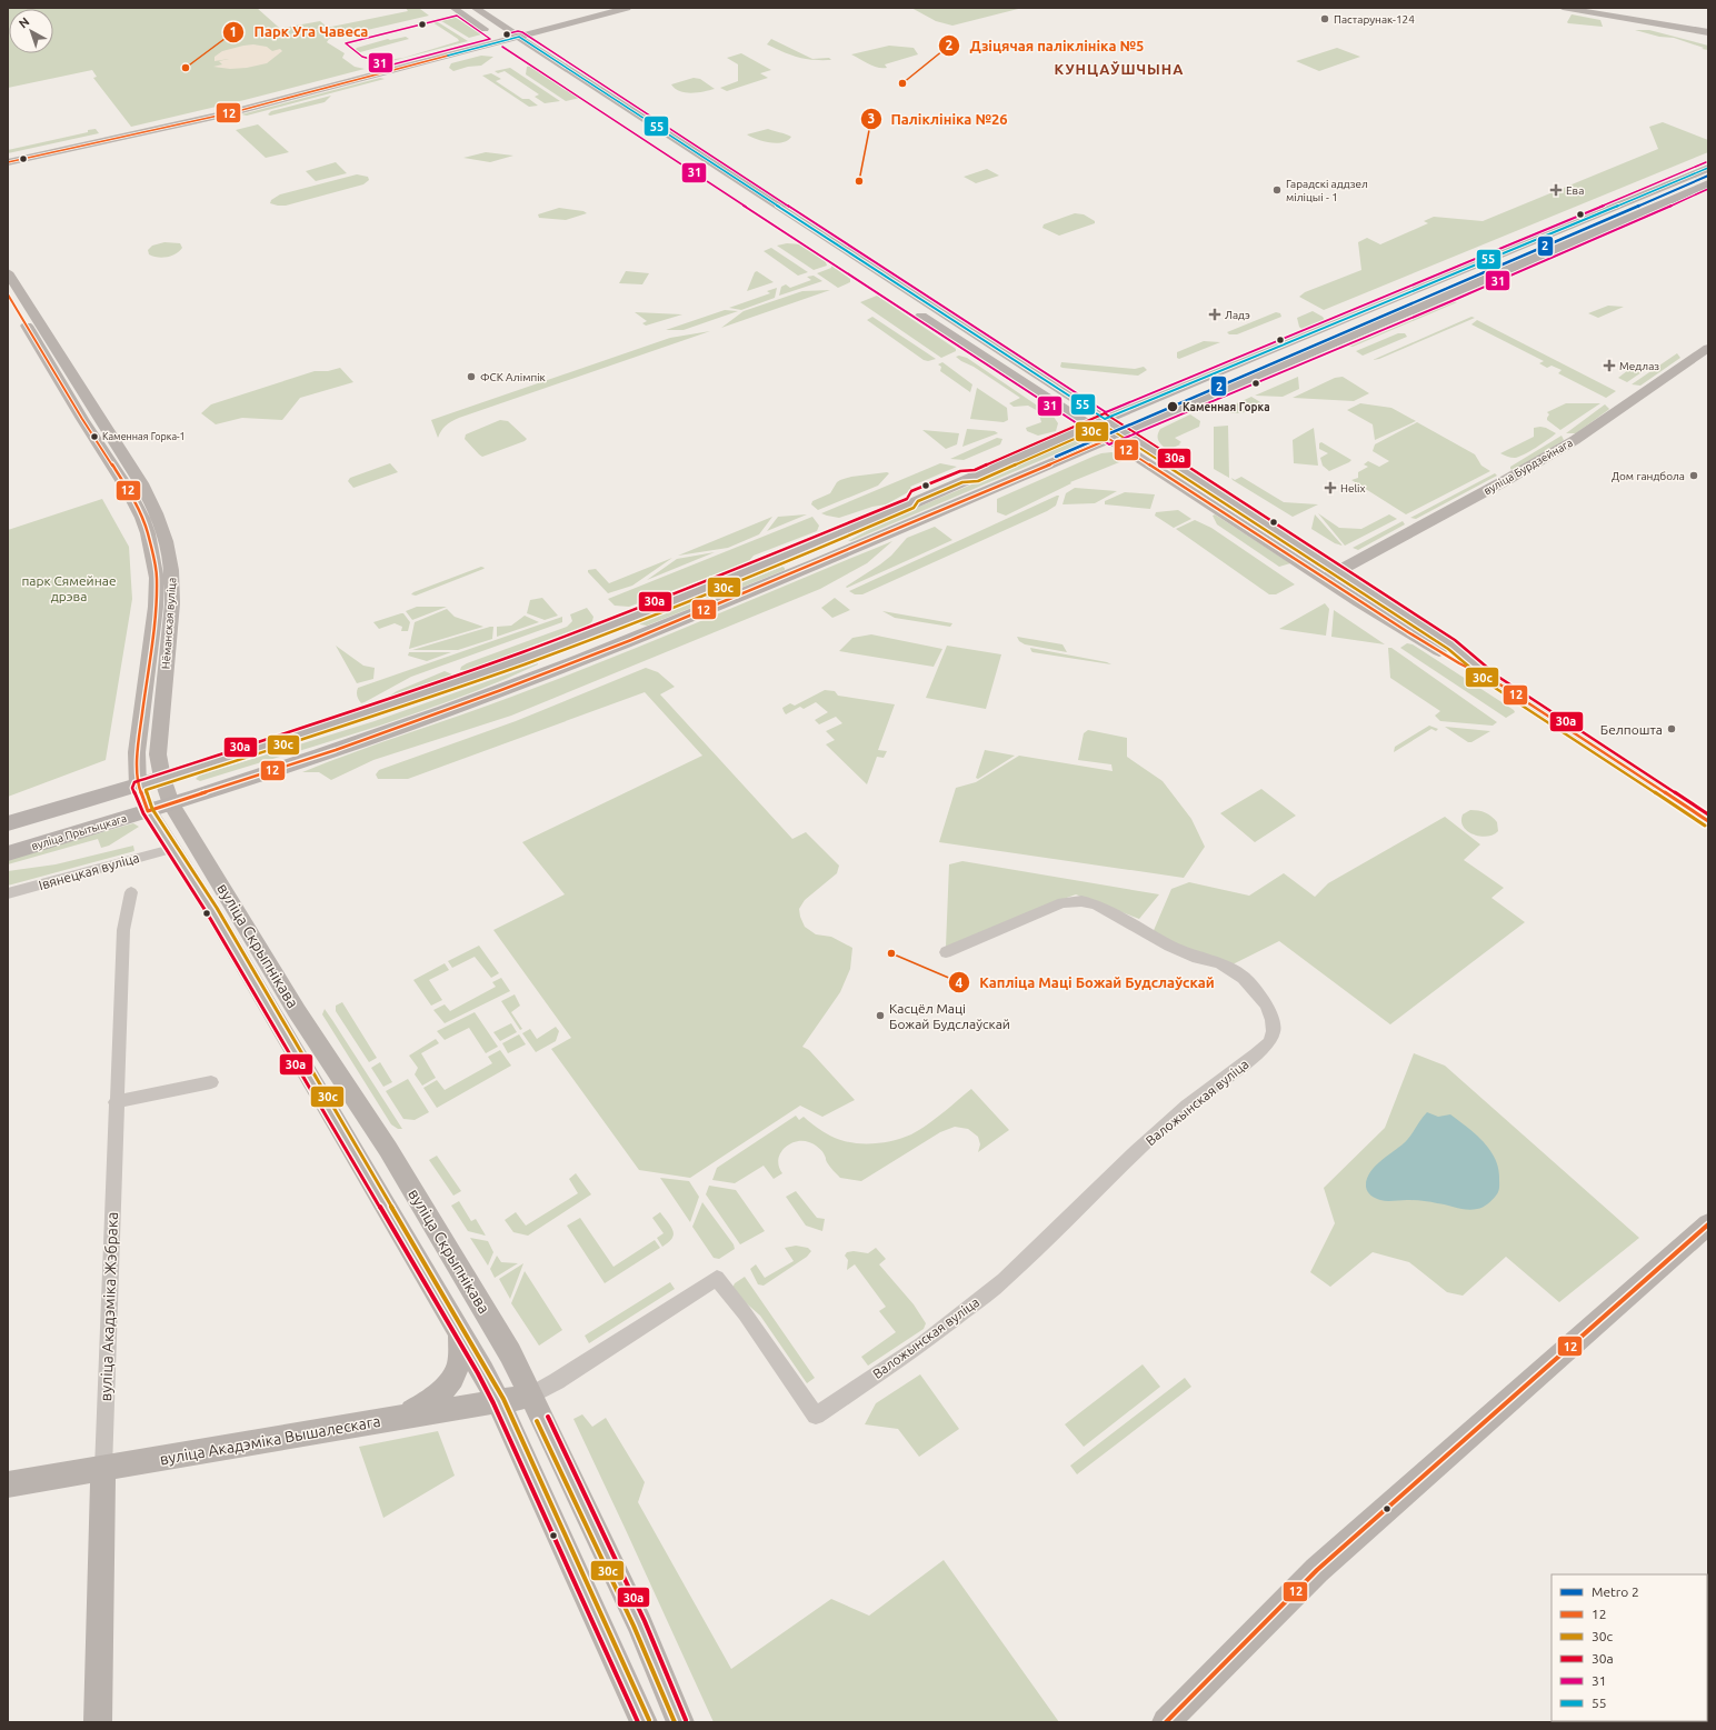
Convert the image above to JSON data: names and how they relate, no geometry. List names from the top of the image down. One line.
{"streets":{"main road":["вуліца Бурдзейнага","Нёманская вуліца","вуліца Прытыцкага","вуліца Скрыпнікава","вуліца Акадэміка Жэбрака","вуліца Акадэміка Вышалескага"],"street":["Івянецкая вуліца","Валожынская вуліца"]},"crossings":[["Нёманская вуліца","вуліца Прытыцкага"],["Нёманская вуліца","вуліца Скрыпнікава"],["вуліца Прытыцкага","вуліца Скрыпнікава"],["Івянецкая вуліца","вуліца Скрыпнікава"],["вуліца Скрыпнікава","Валожынская вуліца"],["вуліца Скрыпнікава","вуліца Акадэміка Вышалескага"],["Валожынская вуліца","вуліца Акадэміка Вышалескага"],["вуліца Акадэміка Жэбрака","вуліца Акадэміка Вышалескага"]],"districts":["КУНЦАЎШЧЫНА"],"parks":["парк Сямейнае дрэва"],"places":{"other":["Пастарунак-124","Парк Уга Чавеса","Дзіцячая паліклініка №5","Паліклініка №26","Гарадскі аддзел міліцыі - 1","ФСК Алімпік","Каменная Горка","Каменная Горка-1","Дом гандбола","Белпошта","Капліца Маці Божай Будслаўскай","Касцёл Маці Божай Будслаўскай"],"health":["Ева","Ладэ","Медлаз","Helix"]},"lines":["transit line 31","transit line 55","transit line 12","metro line 2","transit line 30а","transit line 30с"],"legend":["Metro 2","12","30с","30а","31","55"],"north":"top left"}
